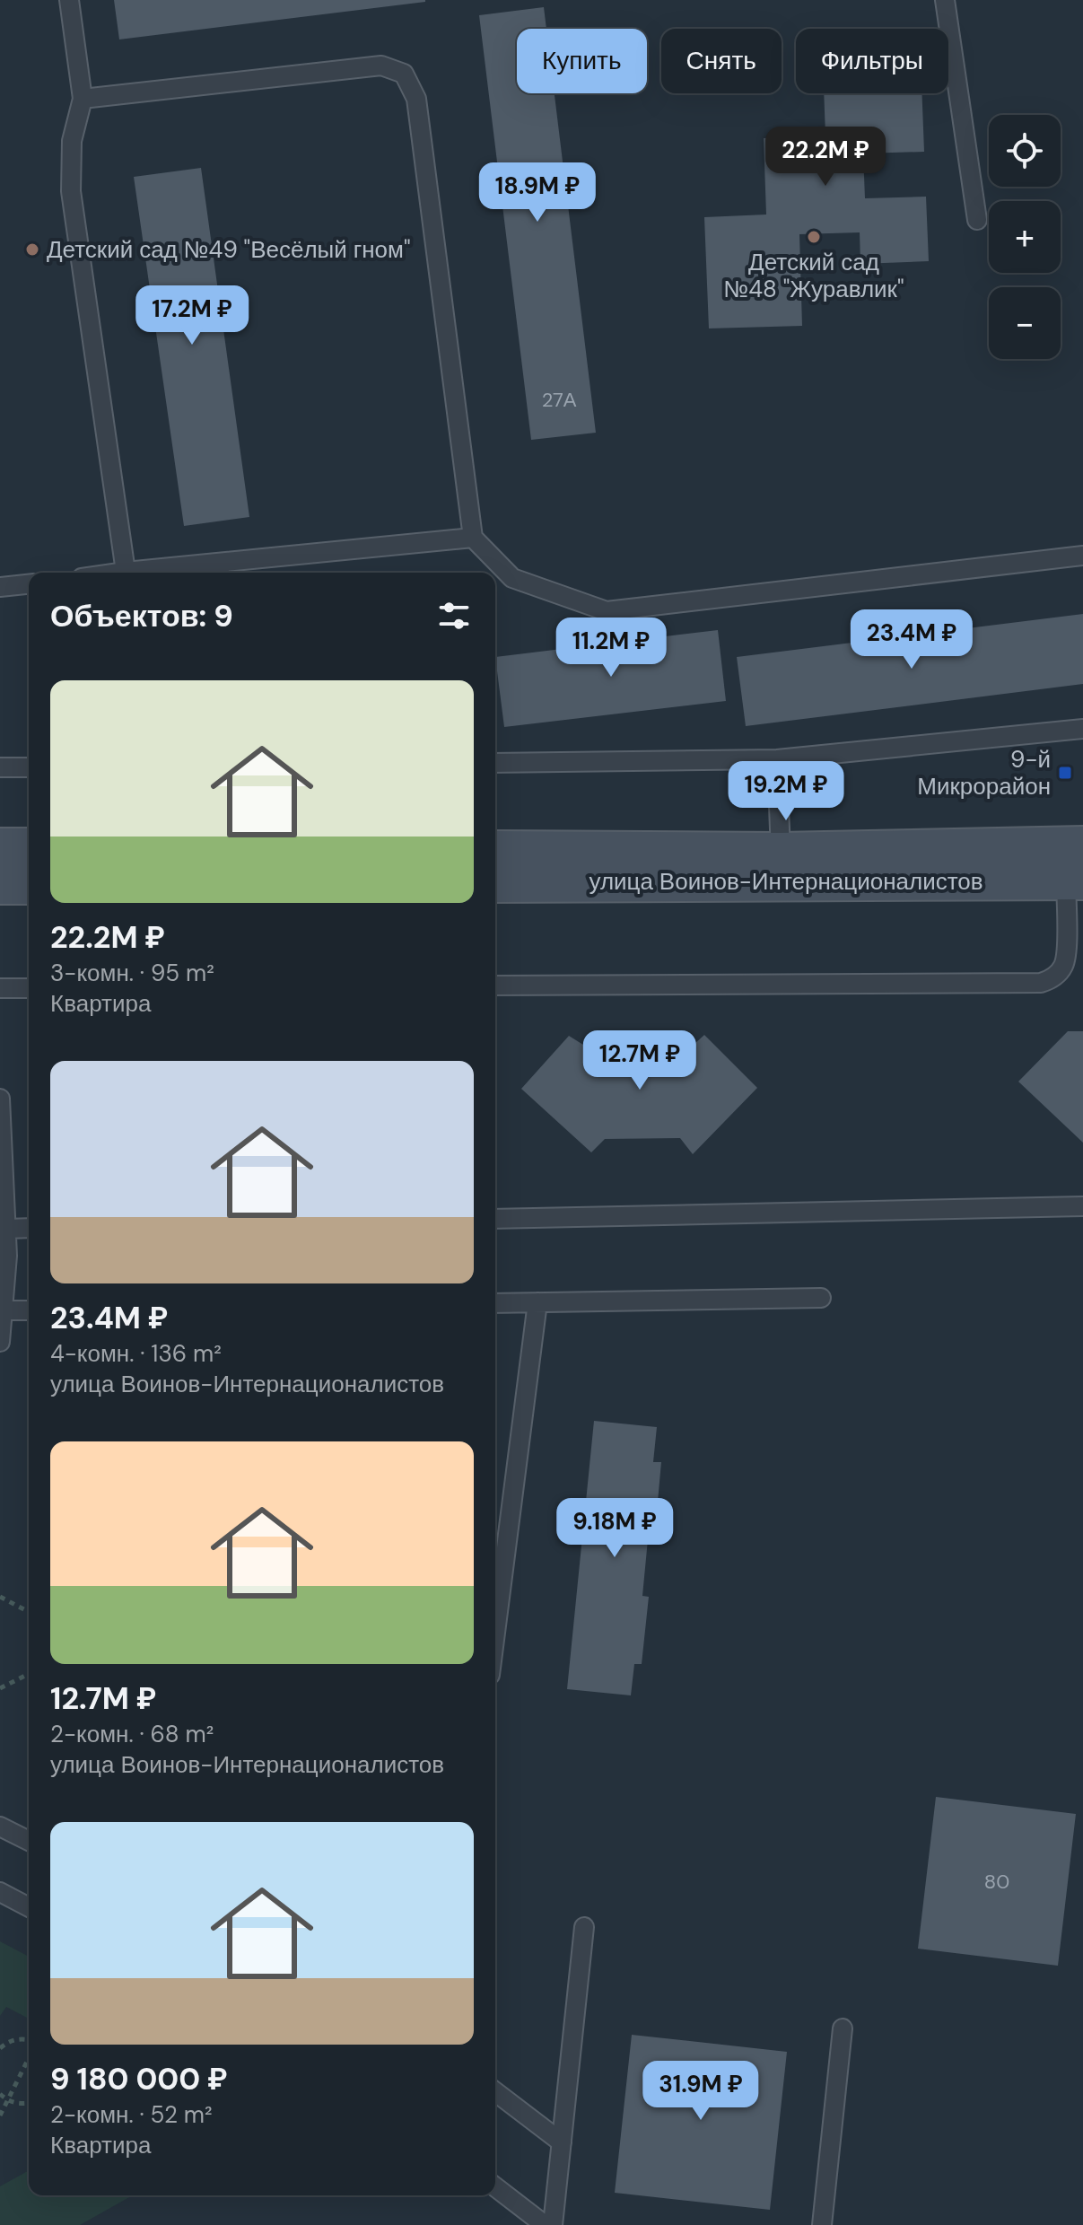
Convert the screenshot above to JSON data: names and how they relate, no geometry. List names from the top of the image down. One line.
{"streets":{"main road":["улица Воинов-Интернационалистов"]},"places":{"other":["Детский сад №48 \"Журавлик\"","Детский сад №49 \"Весёлый гном\""],"transit":["9-й Микрорайон"]},"house_numbers":["27А","80"],"page":{"chip":["Купить","Снять","Фильтры"],"map_buttons":["+","−"],"price":["22.2M ₽","18.9M ₽","17.2M ₽","23.4M ₽","11.2M ₽","19.2M ₽","12.7M ₽","9.18M ₽","31.9M ₽"],"heading":"Объектов: 9","list":[{"name":"22.2M ₽","note":"3-комн. · 95 m² · Квартира"},{"name":"23.4M ₽","note":"4-комн. · 136 m² · улица Воинов-Интернационалистов"},{"name":"12.7M ₽","note":"2-комн. · 68 m² · улица Воинов-Интернационалистов"},{"name":"9 180 000 ₽","note":"2-комн. · 52 m² · Квартира"}]}}
